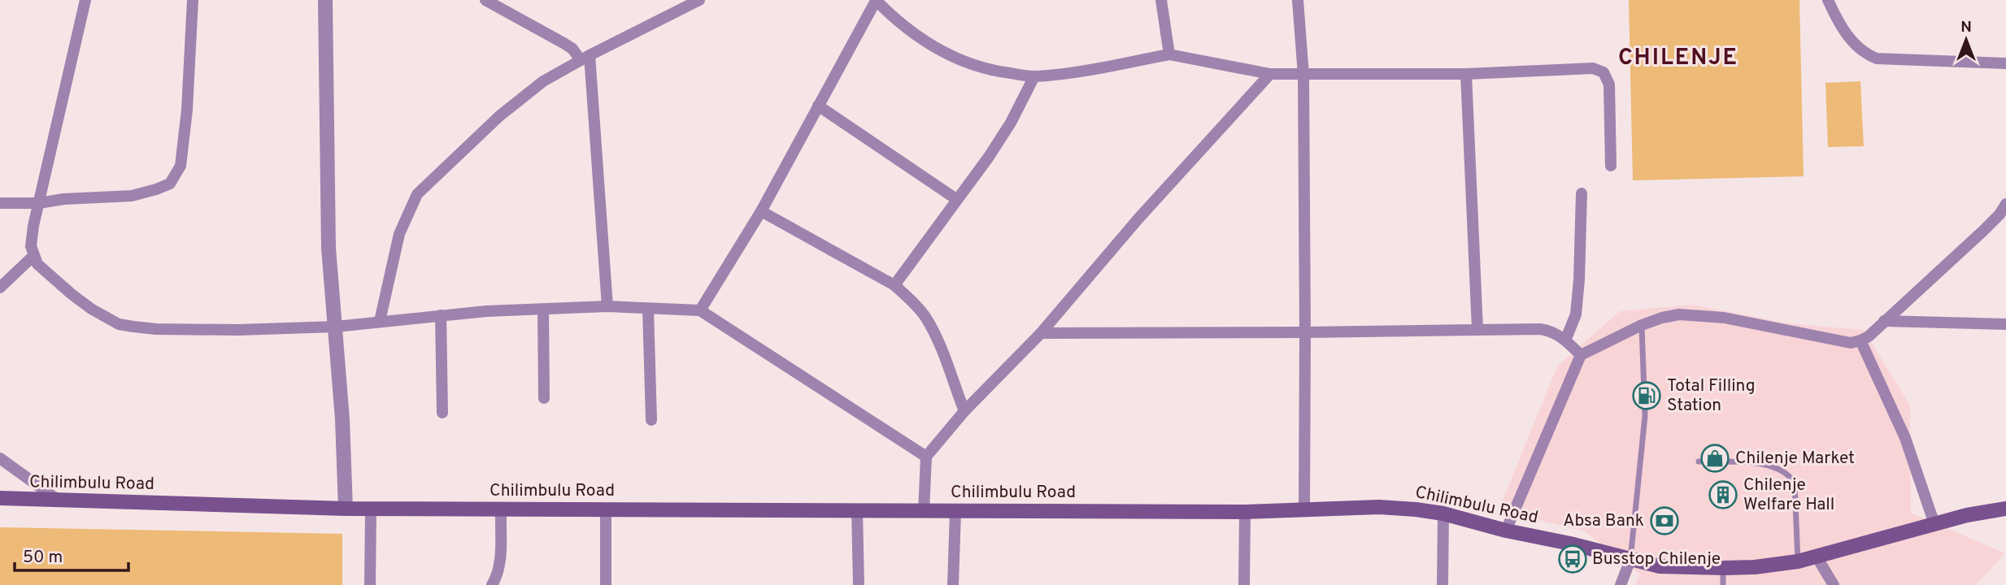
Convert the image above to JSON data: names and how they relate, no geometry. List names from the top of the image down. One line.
{"streets":{"main road":["Chilimbulu Road"]},"districts":["CHILENJE"],"places":{"fuel station":["Total Filling Station"],"shop":["Chilenje Market"],"building":["Chilenje Welfare Hall"],"bank":["Absa Bank"],"bus stop":["Busstop Chilenje"]},"scale_bar":"50 m","north":"top"}
